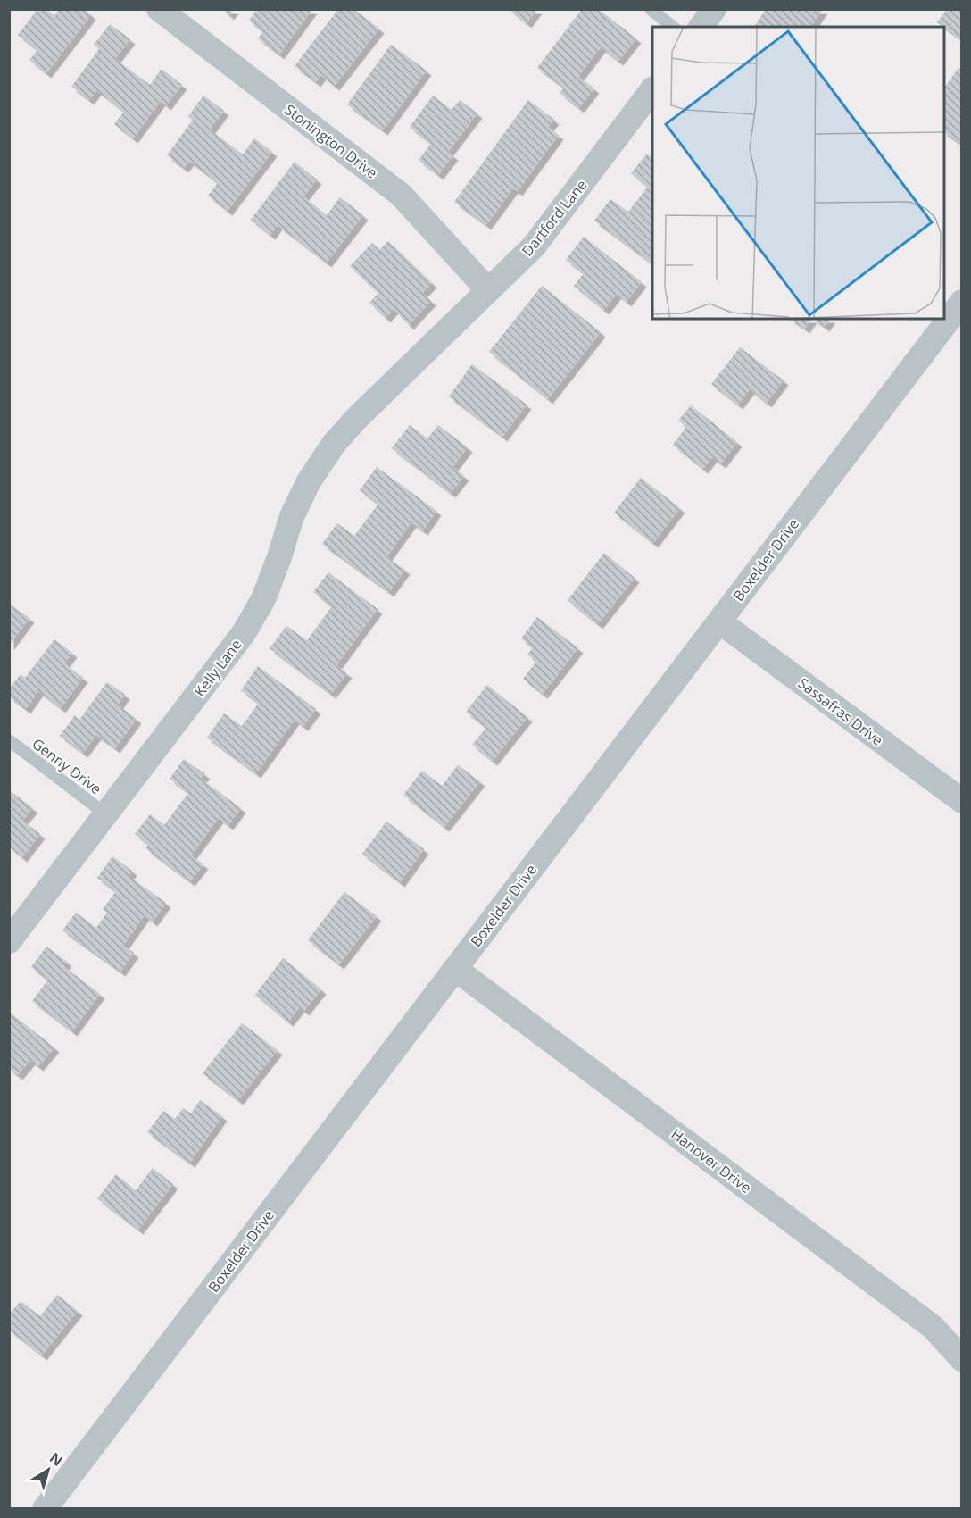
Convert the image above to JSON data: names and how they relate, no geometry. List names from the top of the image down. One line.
{"streets":{"street":["Stonington Drive","Dartford Lane","Boxelder Drive","Kelly Lane","Sassafras Drive","Hanover Drive"],"lane":["Genny Drive"]},"crossings":[["Stonington Drive","Dartford Lane"],["Dartford Lane","Kelly Lane"],["Boxelder Drive","Sassafras Drive"],["Boxelder Drive","Hanover Drive"],["Kelly Lane","Genny Drive"]],"north":"top right"}
